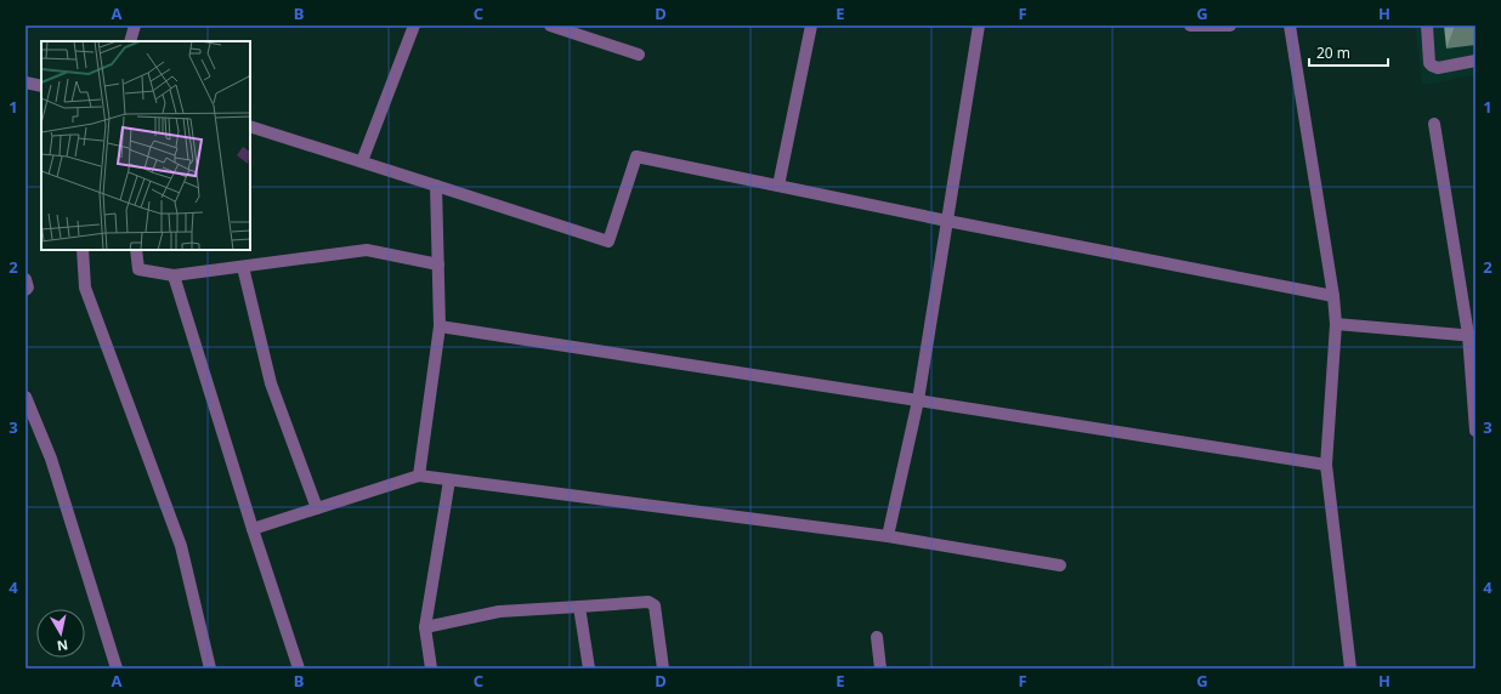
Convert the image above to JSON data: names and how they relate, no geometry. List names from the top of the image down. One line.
{"scale_bar":"20 m","north":"bottom","grid":{"columns":["A","B","C","D","E","F","G","H"],"rows":["1","2","3","4"]}}
